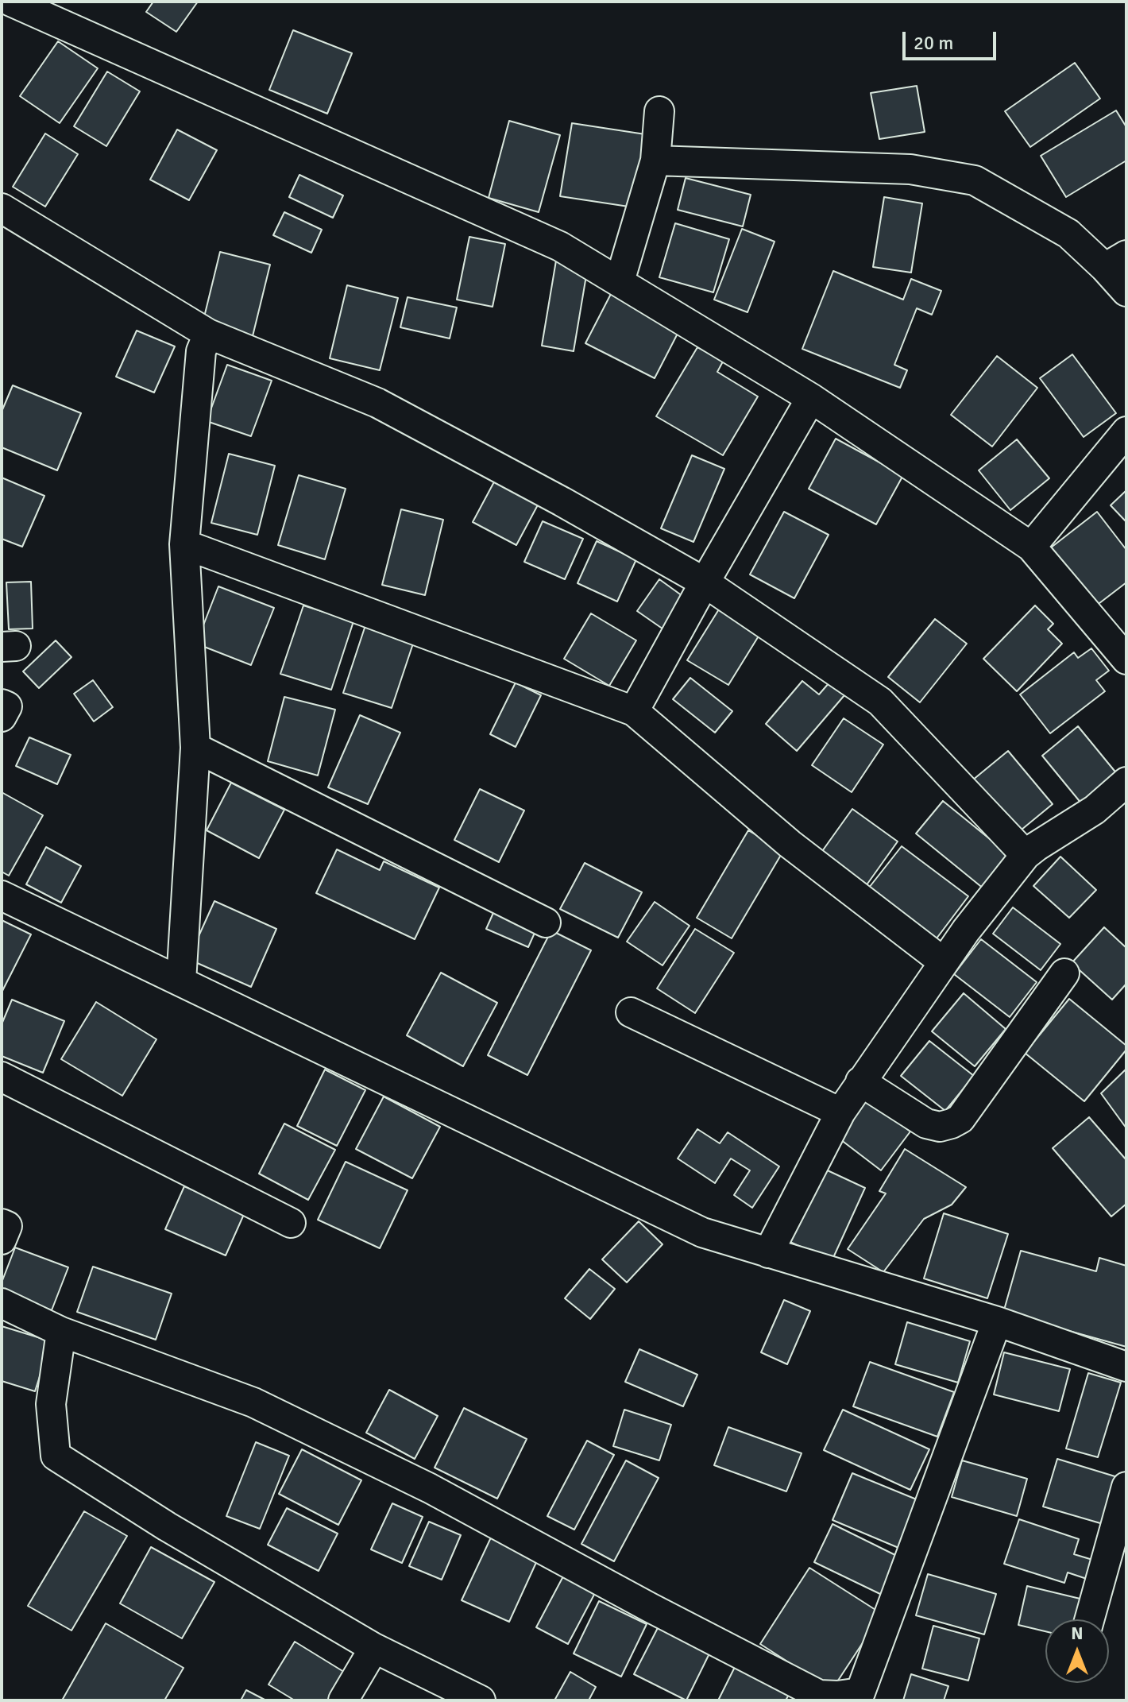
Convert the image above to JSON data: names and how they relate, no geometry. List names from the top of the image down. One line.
{"scale_bar":"20 m","north":"top"}
